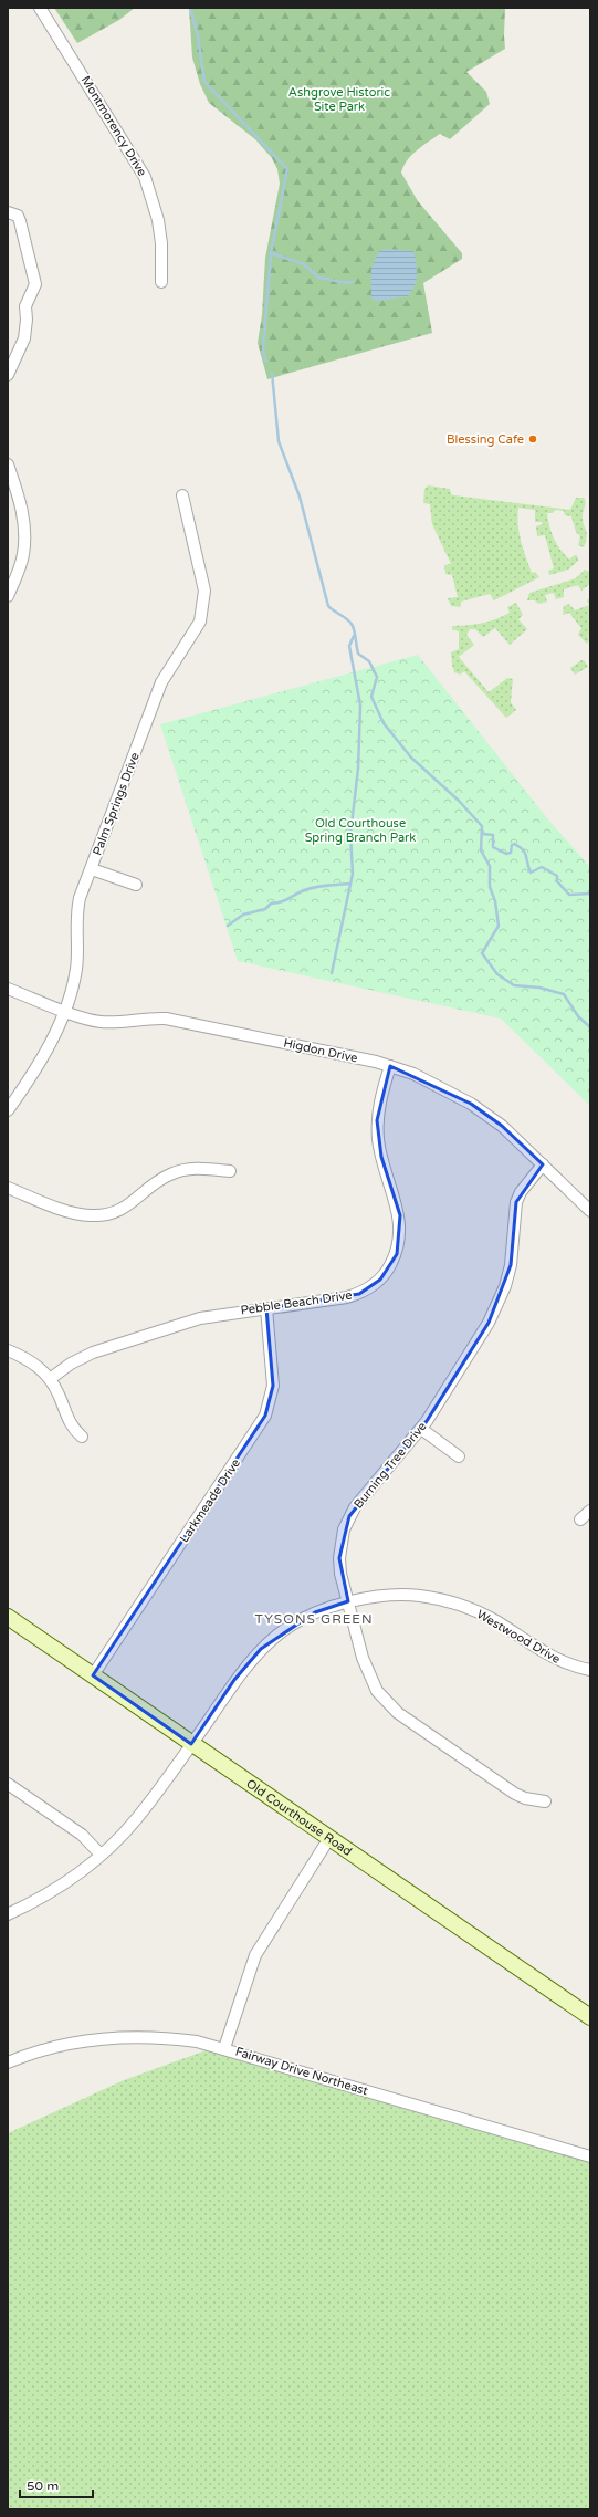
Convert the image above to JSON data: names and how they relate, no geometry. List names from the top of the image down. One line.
{"streets":{"street":["Montmorency Drive","Palm Springs Drive","Higdon Drive","Pebble Beach Drive","Burning Tree Drive","Larkmeade Drive","Westwood Drive","Old Courthouse Road","Fairway Drive Northeast"]},"crossings":[["Palm Springs Drive","Higdon Drive"],["Higdon Drive","Pebble Beach Drive"],["Higdon Drive","Burning Tree Drive"],["Pebble Beach Drive","Larkmeade Drive"],["Burning Tree Drive","Westwood Drive"],["Larkmeade Drive","Old Courthouse Road"],["Westwood Drive","Old Courthouse Road"]],"districts":["TYSONS GREEN"],"parks":["Ashgrove Historic Site Park","Old Courthouse Spring Branch Park"],"places":["Blessing Cafe"],"scale_bar":"50 m"}
